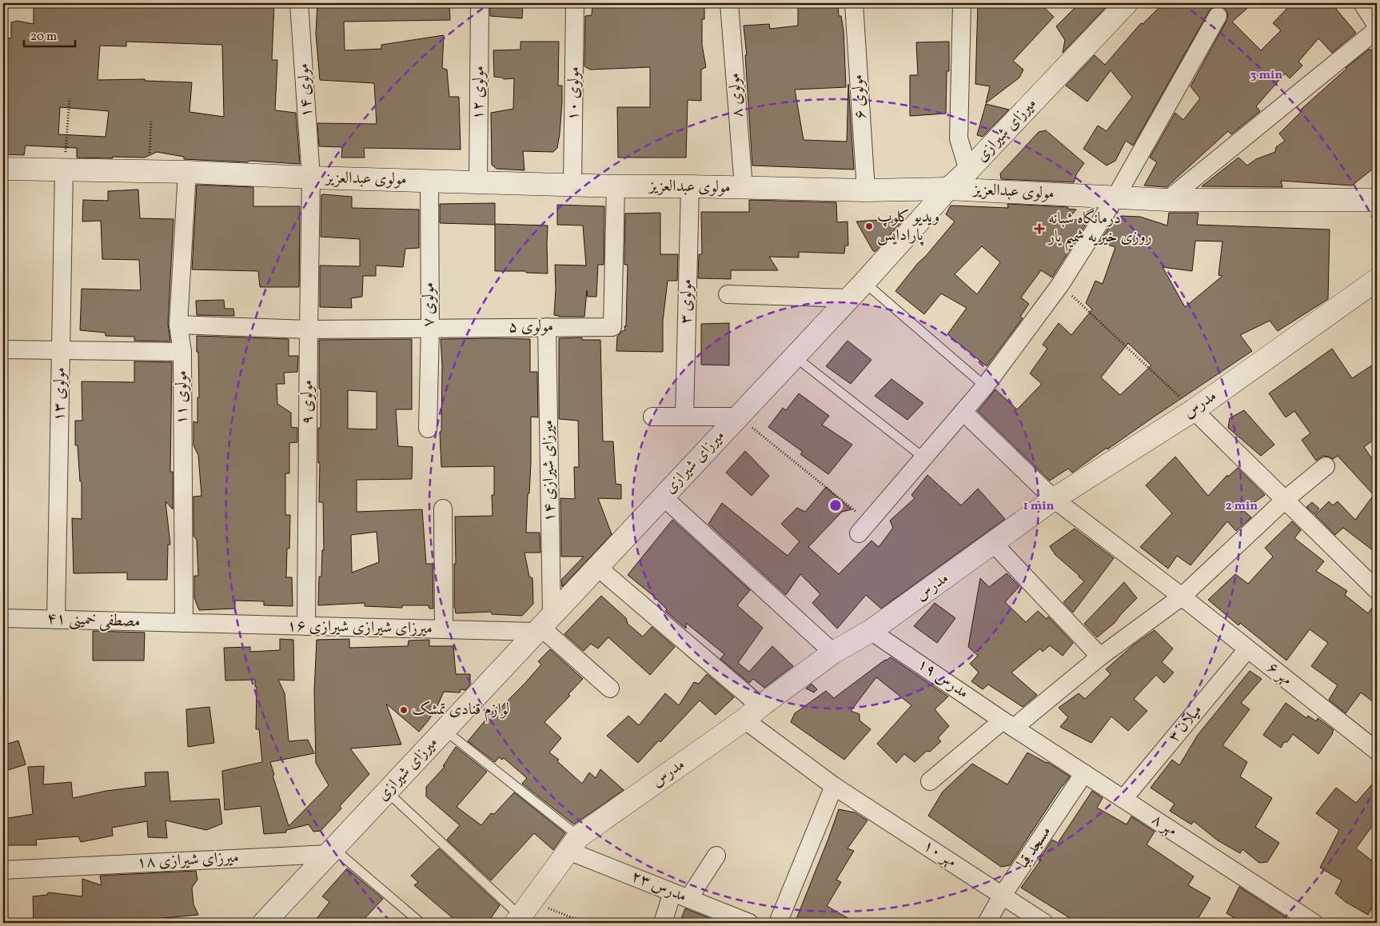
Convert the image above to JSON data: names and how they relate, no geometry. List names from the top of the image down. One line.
{"streets":{"main road":["میرزای شیرازی","مولوی عبدالعزیز","مدرس"],"street":["مولوی ۱۴","مولوی ۱۲","مولوی ۱۰","مولوی ۸","مولوی ۶","مولوی ۳","مولوی ۷","مولوی ۵","مولوی ۱۳","مولوی ۱۱","مولوی ۹","میرزای شیرازی ۱۴","مصطفی خمینی ۴۱","میرزای شیرازی شیرازی ۱۶","مهر ۶","مدرس ۱۹","میلان ۳","مهر ۸","مسجد قبا","مهر ۱۰","میرزای شیرازی ۱۸","مدرس ۲۳"]},"crossings":[["مولوی ۱۴","مولوی عبدالعزیز"],["مولوی ۱۴","مولوی ۹"],["مولوی ۱۲","مولوی عبدالعزیز"],["مولوی ۱۰","مولوی عبدالعزیز"],["مولوی ۸","مولوی عبدالعزیز"],["مولوی ۶","مولوی عبدالعزیز"],["میرزای شیرازی","مولوی عبدالعزیز"],["میرزای شیرازی","میرزای شیرازی ۱۴"],["میرزای شیرازی","میرزای شیرازی شیرازی ۱۶"],["میرزای شیرازی","مهر ۱۰"],["میرزای شیرازی","میرزای شیرازی ۱۸"],["مولوی عبدالعزیز","مولوی ۳"],["مولوی عبدالعزیز","مولوی ۷"],["مولوی عبدالعزیز","مولوی ۵"],["مولوی عبدالعزیز","مولوی ۱۳"],["مولوی عبدالعزیز","مولوی ۱۱"],["مولوی عبدالعزیز","مولوی ۹"],["مولوی ۷","مولوی ۵"],["مولوی ۵","مولوی ۱۱"],["مولوی ۵","مولوی ۹"],["مولوی ۵","میرزای شیرازی ۱۴"],["مولوی ۱۳","مصطفی خمینی ۴۱"],["مولوی ۱۱","مصطفی خمینی ۴۱"],["مولوی ۱۱","میرزای شیرازی شیرازی ۱۶"],["مولوی ۹","میرزای شیرازی شیرازی ۱۶"],["مدرس","مهر ۶"],["مدرس","مدرس ۱۹"],["مدرس","مهر ۱۰"],["مدرس","مدرس ۲۳"],["میرزای شیرازی ۱۴","میرزای شیرازی شیرازی ۱۶"],["مصطفی خمینی ۴۱","میرزای شیرازی شیرازی ۱۶"],["مهر ۶","میلان ۳"],["مدرس ۱۹","مهر ۸"],["میلان ۳","مهر ۸"],["مهر ۸","مسجد قبا"],["مسجد قبا","مهر ۱۰"]],"places":{"other":["ویدیو کلوپ پارادایس","لوازم قنادی تمشک"],"health":["درمانگاه شبانه روزی خیریه شمیم یار"]},"scale_bar":"20 m","rings":["3 min","1 min","2 min"]}
